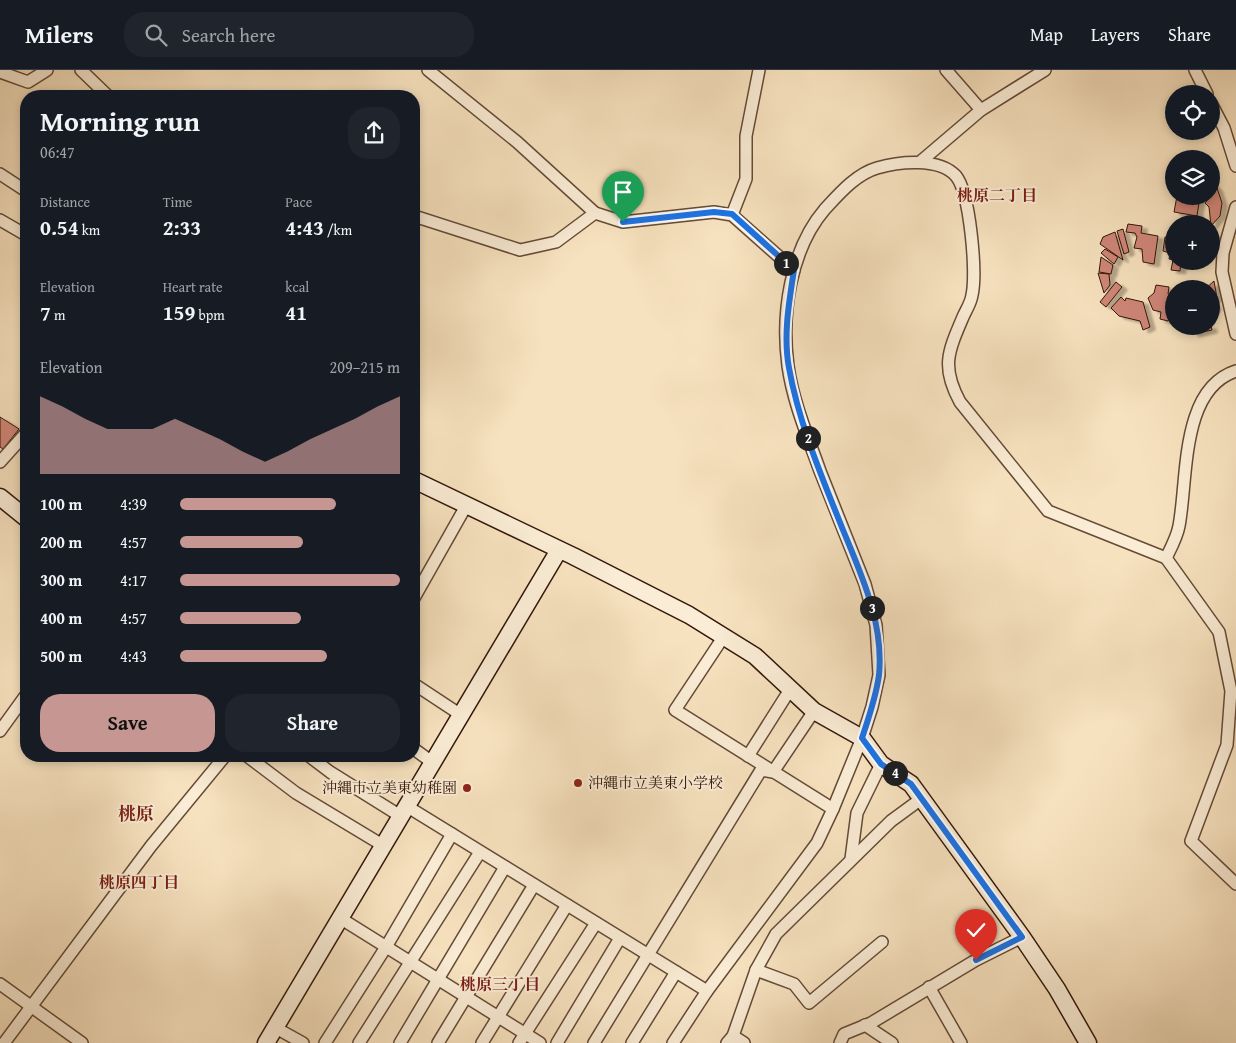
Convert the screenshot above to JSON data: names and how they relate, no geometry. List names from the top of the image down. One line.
{"districts":["桃原二丁目","桃原","桃原四丁目","桃原三丁目"],"places":["沖縄市立美東小学校","沖縄市立美東幼稚園"],"page":{"header":"Milers","search":"Search here","nav":["Map","Layers","Share"],"map_buttons":["+","−"],"heading":["Morning run","06:47"],"stats":[["Distance","0.54 km"],["Time","2:33"],["Pace","4:43 /km"],["Elevation","7 m"],["Heart rate","159 bpm"],["kcal","41"]],"pins":["1","2","3","4"],"chart":["Elevation","209–215 m"],"list":[{"name":"100 m","note":"4:39"},{"name":"200 m","note":"4:57"},{"name":"300 m","note":"4:17"},{"name":"400 m","note":"4:57"},{"name":"500 m","note":"4:43"}],"buttons":["Save","Share"]}}
